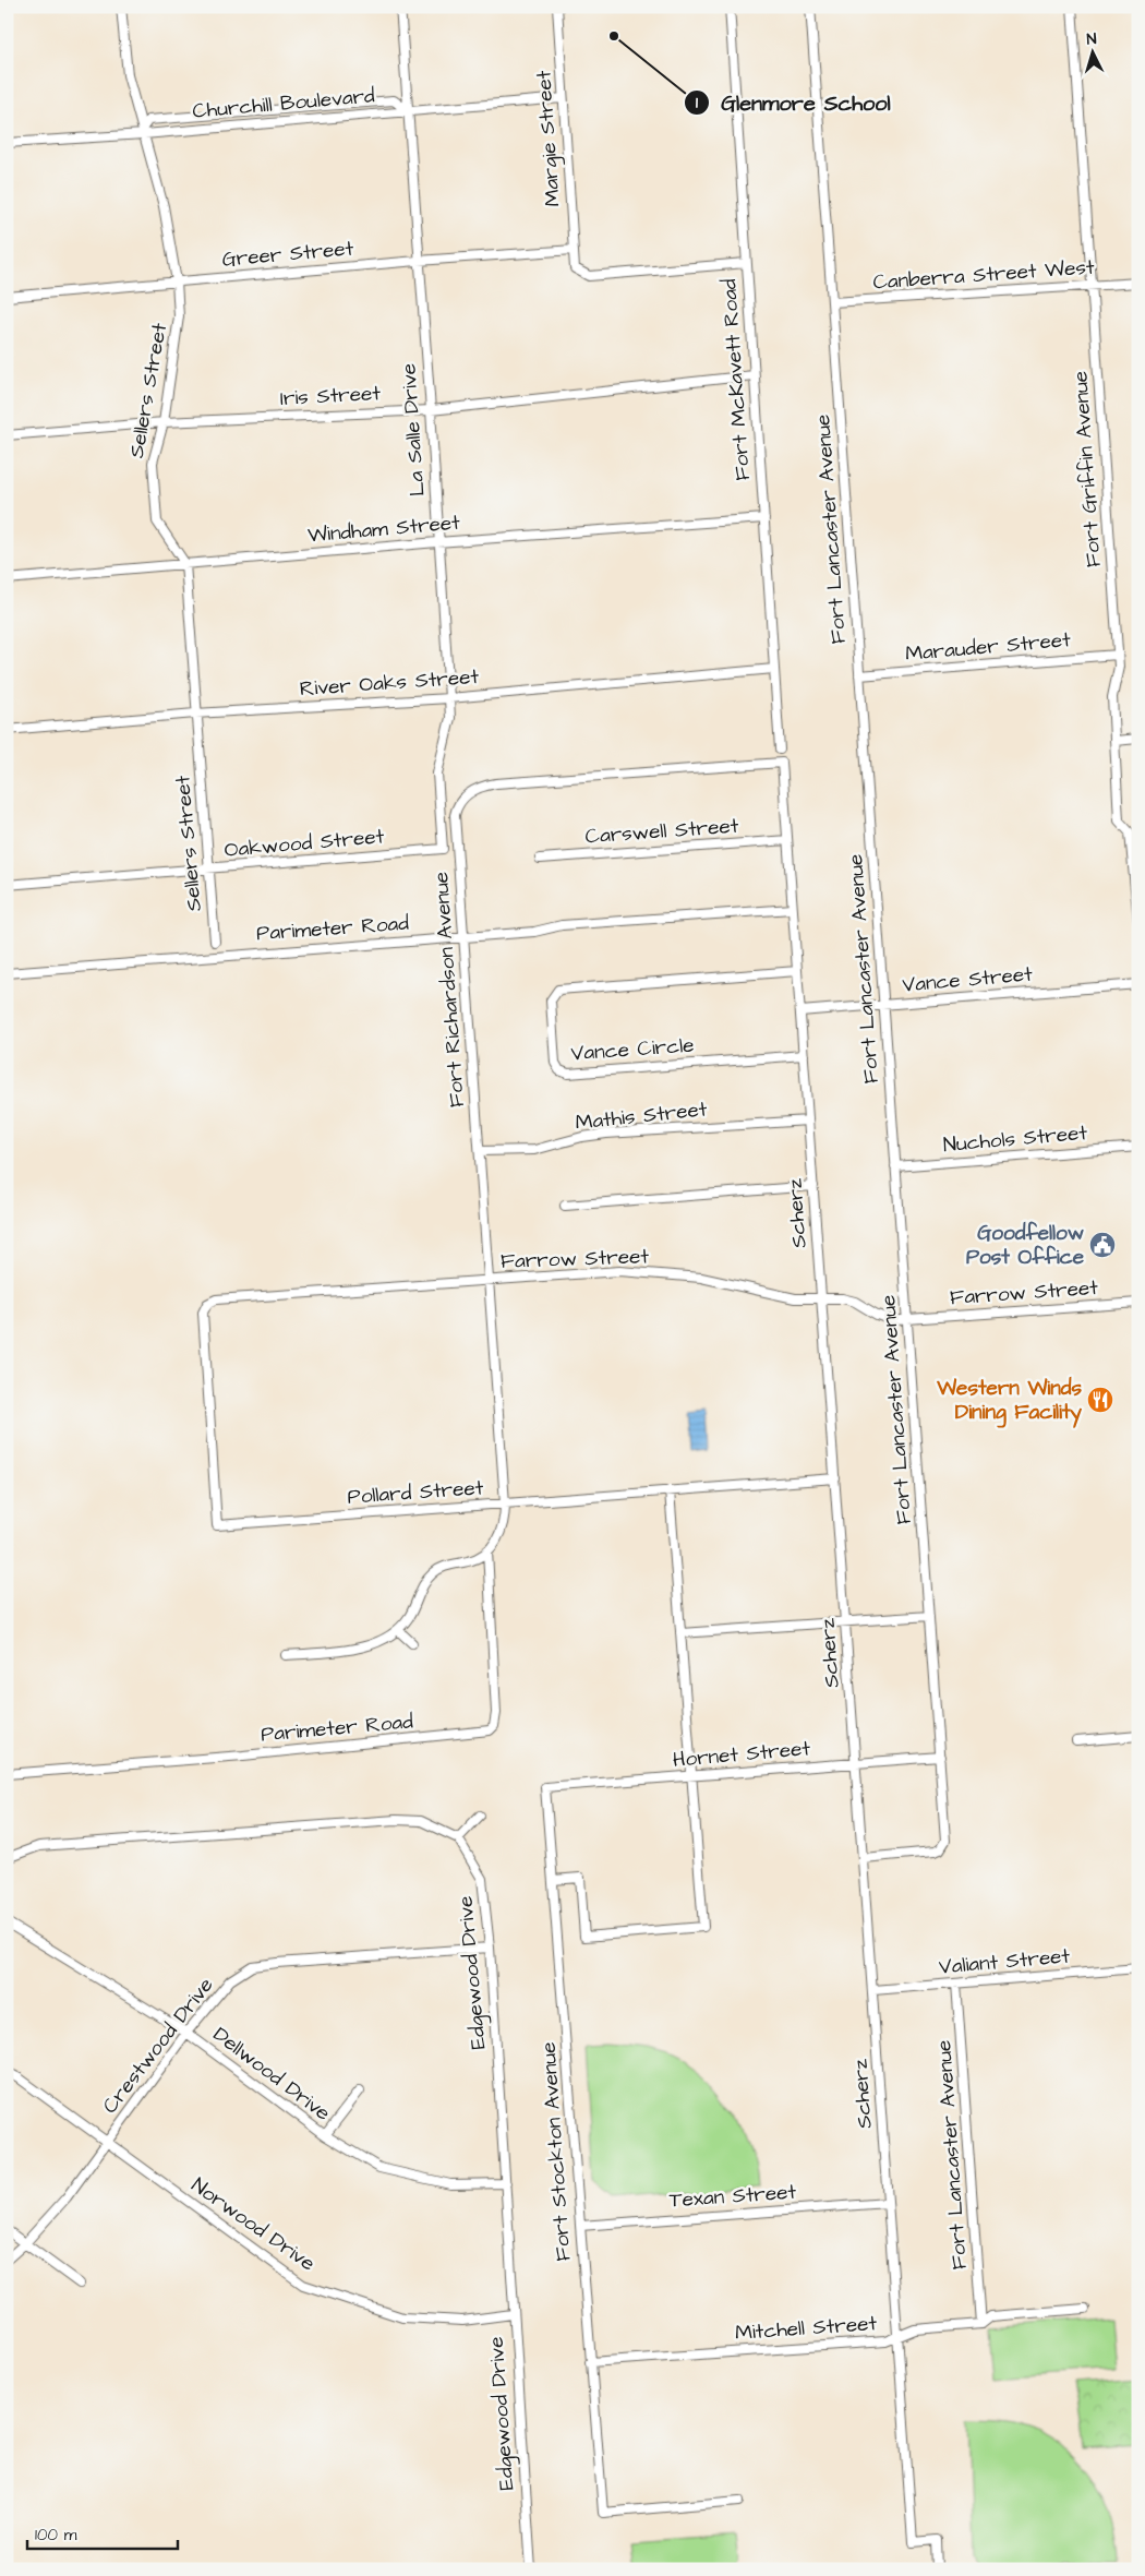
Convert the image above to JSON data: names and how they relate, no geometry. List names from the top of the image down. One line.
{"streets":{"street":["Churchill Boulevard","Margie Street","Greer Street","Canberra Street West","Fort McKavett Road","Sellers Street","Iris Street","La Salle Drive","Fort Griffin Avenue","Windham Street","Fort Lancaster Avenue","Marauder Street","River Oaks Street","Carswell Street","Oakwood Street","Parimeter Road","Vance Street","Fort Richardson Avenue","Vance Circle","Mathis Street","Nuchols Street","Scherz","Farrow Street","Pollard Street","Hornet Street","Valiant Street","Edgewood Drive","Crestwood Drive","Dellwood Drive","Fort Stockton Avenue","Texan Street","Norwood Drive","Mitchell Street"]},"crossings":[["Churchill Boulevard","Margie Street"],["Churchill Boulevard","Sellers Street"],["Churchill Boulevard","La Salle Drive"],["Margie Street","Greer Street"],["Margie Street","Fort McKavett Road"],["Greer Street","Sellers Street"],["Greer Street","La Salle Drive"],["Canberra Street West","Fort Griffin Avenue"],["Canberra Street West","Fort Lancaster Avenue"],["Fort McKavett Road","Iris Street"],["Fort McKavett Road","Windham Street"],["Fort McKavett Road","River Oaks Street"],["Sellers Street","Iris Street"],["Sellers Street","Windham Street"],["Sellers Street","River Oaks Street"],["Sellers Street","Oakwood Street"],["Iris Street","La Salle Drive"],["La Salle Drive","Windham Street"],["La Salle Drive","River Oaks Street"],["La Salle Drive","Oakwood Street"],["Fort Griffin Avenue","Marauder Street"],["Fort Lancaster Avenue","Marauder Street"],["Fort Lancaster Avenue","Vance Street"],["Fort Lancaster Avenue","Nuchols Street"],["Fort Lancaster Avenue","Scherz"],["Fort Lancaster Avenue","Farrow Street"],["Fort Lancaster Avenue","Hornet Street"],["Fort Lancaster Avenue","Valiant Street"],["Fort Lancaster Avenue","Mitchell Street"],["Carswell Street","Scherz"],["Parimeter Road","Fort Richardson Avenue"],["Parimeter Road","Scherz"],["Vance Street","Scherz"],["Fort Richardson Avenue","Mathis Street"],["Fort Richardson Avenue","Scherz"],["Fort Richardson Avenue","Farrow Street"],["Fort Richardson Avenue","Pollard Street"],["Vance Circle","Scherz"],["Mathis Street","Scherz"],["Scherz","Farrow Street"],["Scherz","Pollard Street"],["Scherz","Hornet Street"],["Scherz","Valiant Street"],["Scherz","Texan Street"],["Scherz","Mitchell Street"],["Farrow Street","Pollard Street"],["Hornet Street","Fort Stockton Avenue"],["Edgewood Drive","Crestwood Drive"],["Edgewood Drive","Dellwood Drive"],["Edgewood Drive","Norwood Drive"],["Crestwood Drive","Dellwood Drive"],["Crestwood Drive","Norwood Drive"],["Fort Stockton Avenue","Texan Street"],["Fort Stockton Avenue","Mitchell Street"]],"places":{"other":["Glenmore School"],"public building":["Goodfellow Post Office"],"restaurant":["Western Winds Dining Facility"]},"scale_bar":"100 m","north":"top"}
